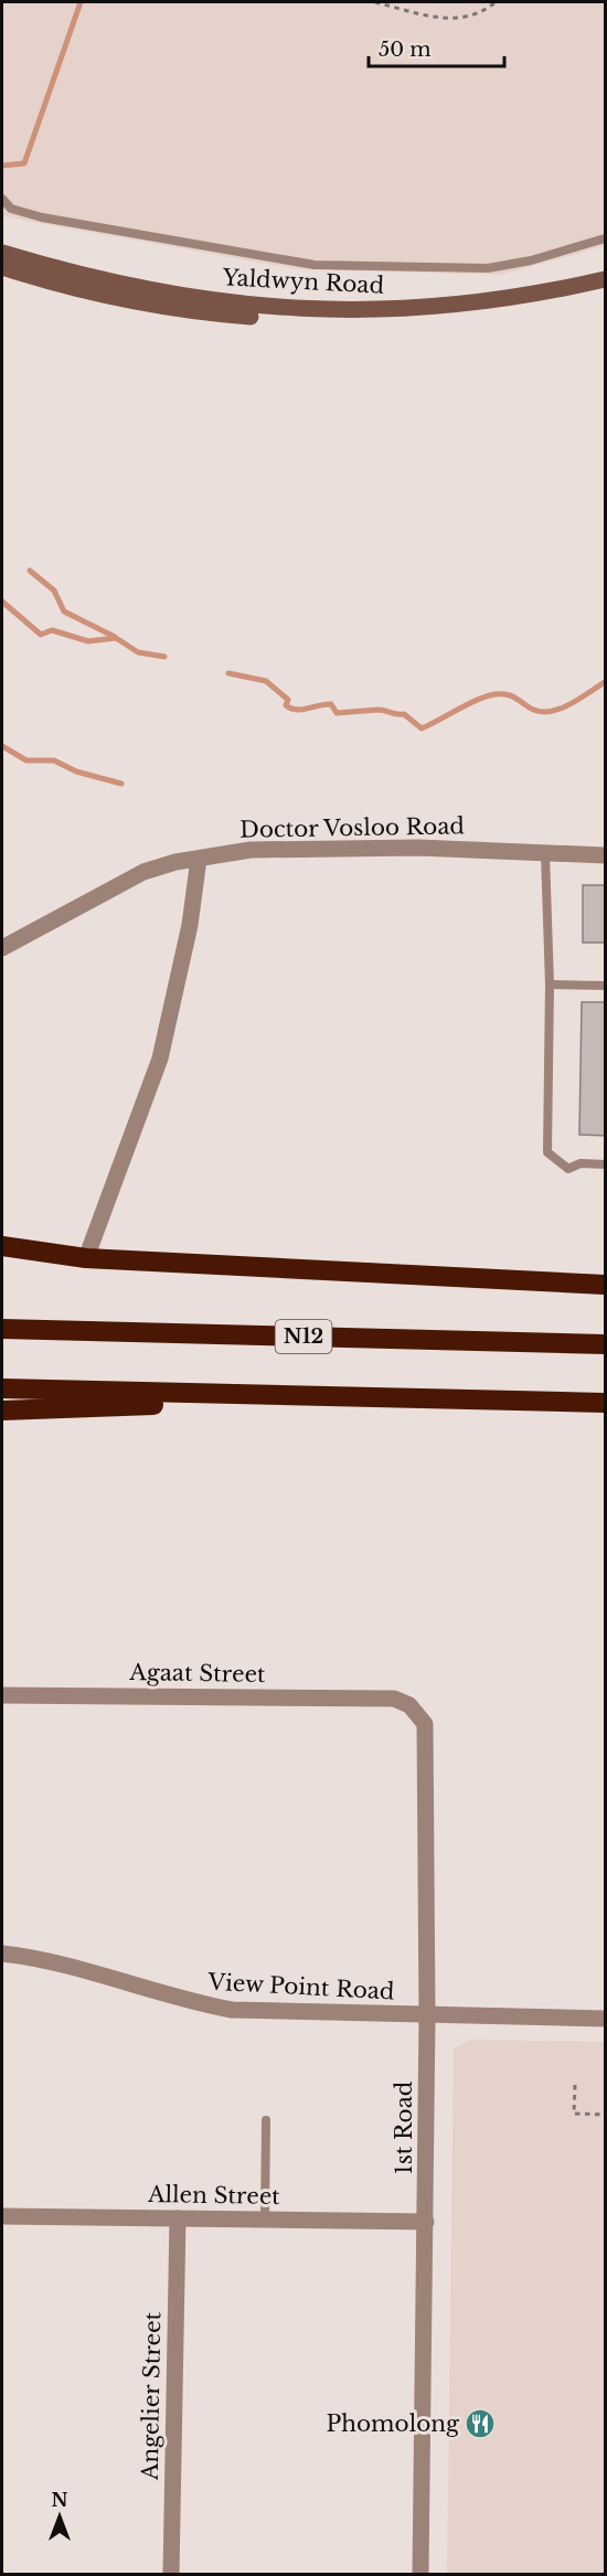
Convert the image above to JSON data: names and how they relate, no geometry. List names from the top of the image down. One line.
{"streets":{"highway":["N12"],"main road":["Yaldwyn Road"],"street":["Doctor Vosloo Road","Agaat Street","View Point Road","1st Road","Allen Street","Angelier Street"]},"crossings":[["Agaat Street","1st Road"],["View Point Road","1st Road"],["1st Road","Allen Street"],["Allen Street","Angelier Street"]],"places":{"restaurant":["Phomolong"]},"scale_bar":"50 m","north":"top"}
